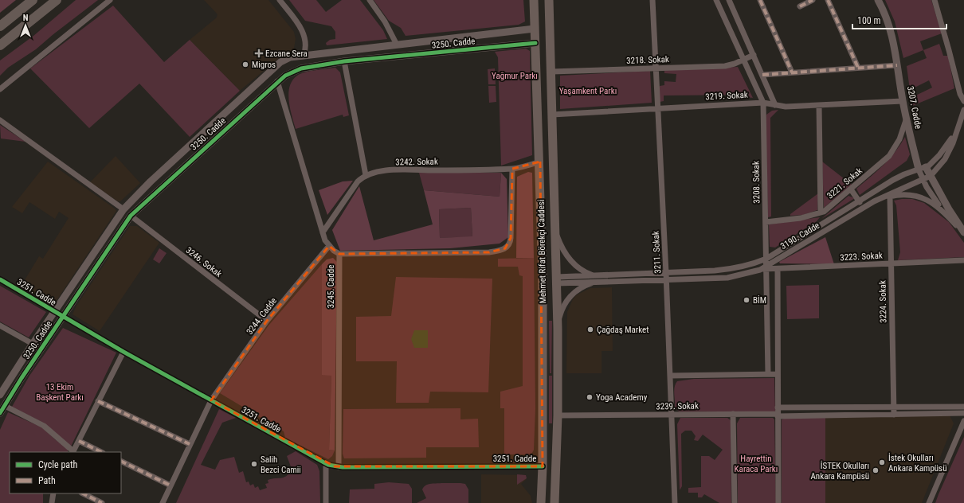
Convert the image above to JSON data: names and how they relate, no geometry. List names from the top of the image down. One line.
{"streets":{"main road":["Mehmet Rifat Börekçi Caddesi"],"street":["3250. Cadde","3218. Sokak","3219. Sokak","3207. Cadde","3242. Sokak","3208. Sokak","3221. Sokak","3190. Cadde","3211. Sokak","3223. Sokak","3246. Sokak","3245. Cadde","3251. Cadde","3224. Sokak","3244. Cadde","3239. Sokak"]},"crossings":[["3250. Cadde","Mehmet Rifat Börekçi Caddesi"],["3250. Cadde","3246. Sokak"],["3250. Cadde","3245. Cadde"],["3250. Cadde","3251. Cadde"],["3218. Sokak","3208. Sokak"],["3218. Sokak","Mehmet Rifat Börekçi Caddesi"],["3218. Sokak","3211. Sokak"],["3219. Sokak","3207. Cadde"],["3219. Sokak","3208. Sokak"],["3219. Sokak","Mehmet Rifat Börekçi Caddesi"],["3219. Sokak","3211. Sokak"],["3207. Cadde","3221. Sokak"],["3207. Cadde","3190. Cadde"],["3242. Sokak","Mehmet Rifat Börekçi Caddesi"],["3208. Sokak","3221. Sokak"],["3208. Sokak","3190. Cadde"],["3208. Sokak","3223. Sokak"],["3190. Cadde","Mehmet Rifat Börekçi Caddesi"],["3190. Cadde","3211. Sokak"],["3190. Cadde","3223. Sokak"],["Mehmet Rifat Börekçi Caddesi","3251. Cadde"],["Mehmet Rifat Börekçi Caddesi","3239. Sokak"],["3211. Sokak","3223. Sokak"],["3211. Sokak","3239. Sokak"],["3223. Sokak","3224. Sokak"],["3246. Sokak","3244. Cadde"],["3245. Cadde","3251. Cadde"],["3245. Cadde","3244. Cadde"],["3251. Cadde","3244. Cadde"],["3224. Sokak","3239. Sokak"]],"parks":["Yağmur Parkı","Yaşamkent Parkı","13 Ekim Başkent Parkı","Hayrettin Karaca Parkı"],"places":{"health":["Ezcane Sera"],"other":["Migros","BİM","Çağdaş Market","Yoga Academy","İstek Okulları Ankara Kampüsü","Salih Bezci Camii","İSTEK Okulları Ankara Kampüsü"]},"legend":["Cycle path","Path"],"scale_bar":"100 m","north":"top"}
